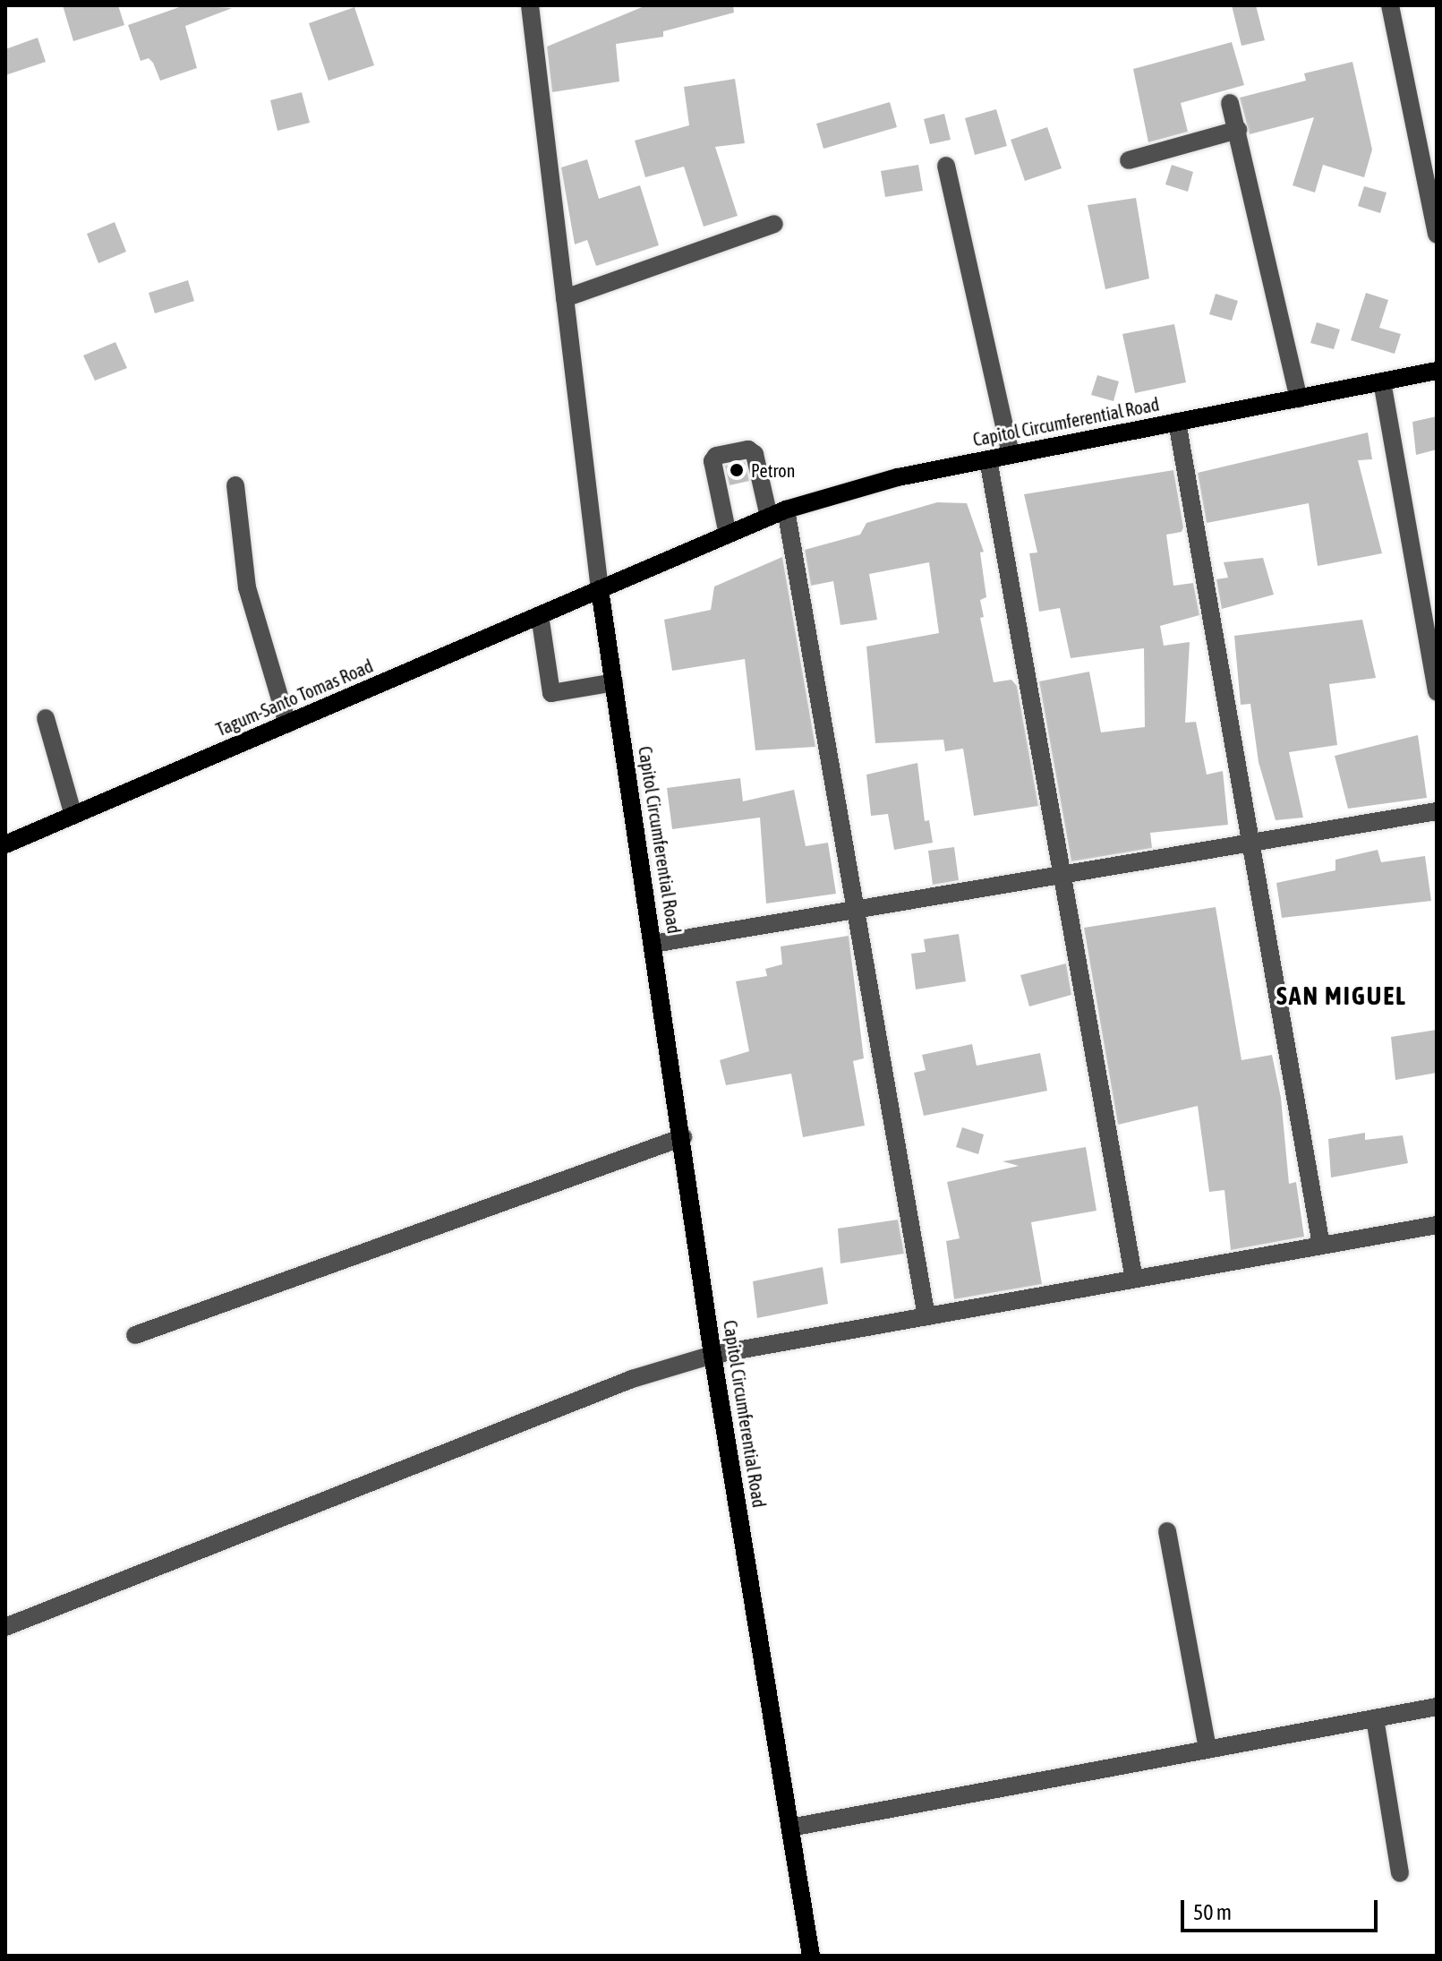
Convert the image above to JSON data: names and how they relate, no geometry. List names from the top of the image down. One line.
{"streets":{"main road":["Capitol Circumferential Road","Tagum-Santo Tomas Road"]},"crossings":[["Capitol Circumferential Road","Tagum-Santo Tomas Road"]],"districts":["SAN MIGUEL"],"places":["Petron"],"scale_bar":"50 m"}
